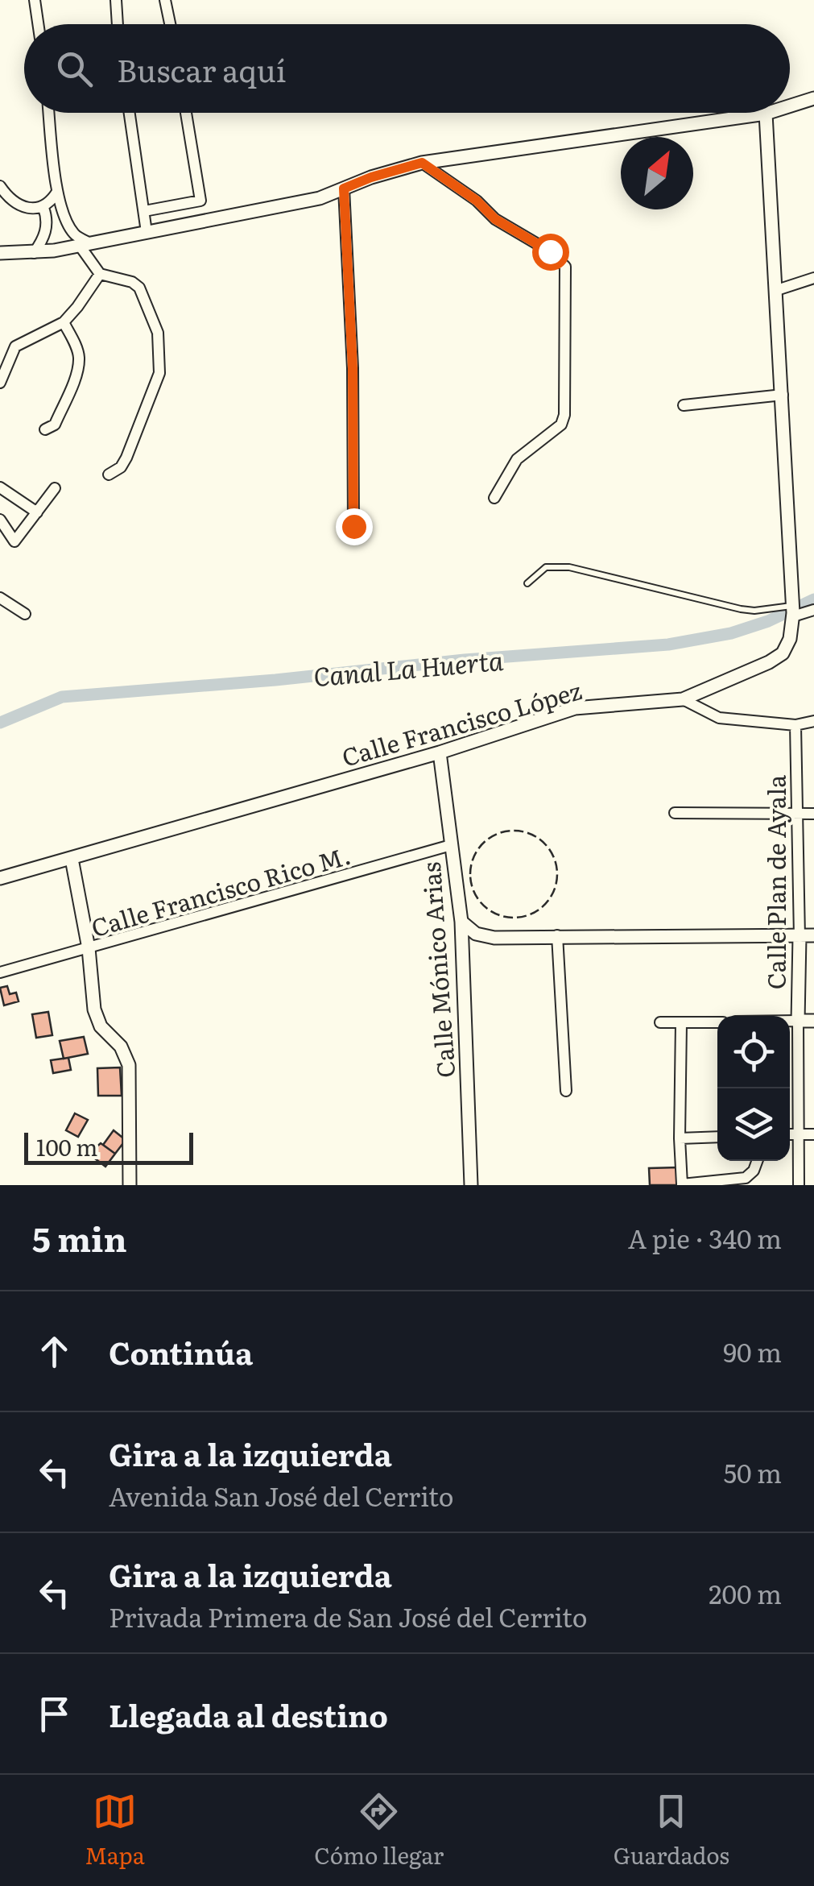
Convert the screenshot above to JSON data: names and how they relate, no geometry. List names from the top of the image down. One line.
{"streets":{"street":["Calle Francisco López","Calle Plan de Ayala","Calle Francisco Rico M.","Calle Mónico Arias"]},"crossings":[["Calle Francisco López","Calle Mónico Arias"],["Calle Francisco Rico M.","Calle Mónico Arias"]],"water":["Canal La Huerta"],"scale_bar":"100 m","north":"top right","page":{"search":"Buscar aquí","scale":"100 m","heading":["5 min","A pie · 340 m"],"list":[["Continúa","90 m"],["Gira a la izquierda","Avenida San José del Cerrito","50 m"],["Gira a la izquierda","Privada Primera de San José del Cerrito","200 m"],"Llegada al destino"],"nav":["Mapa","Cómo llegar","Guardados"]}}
